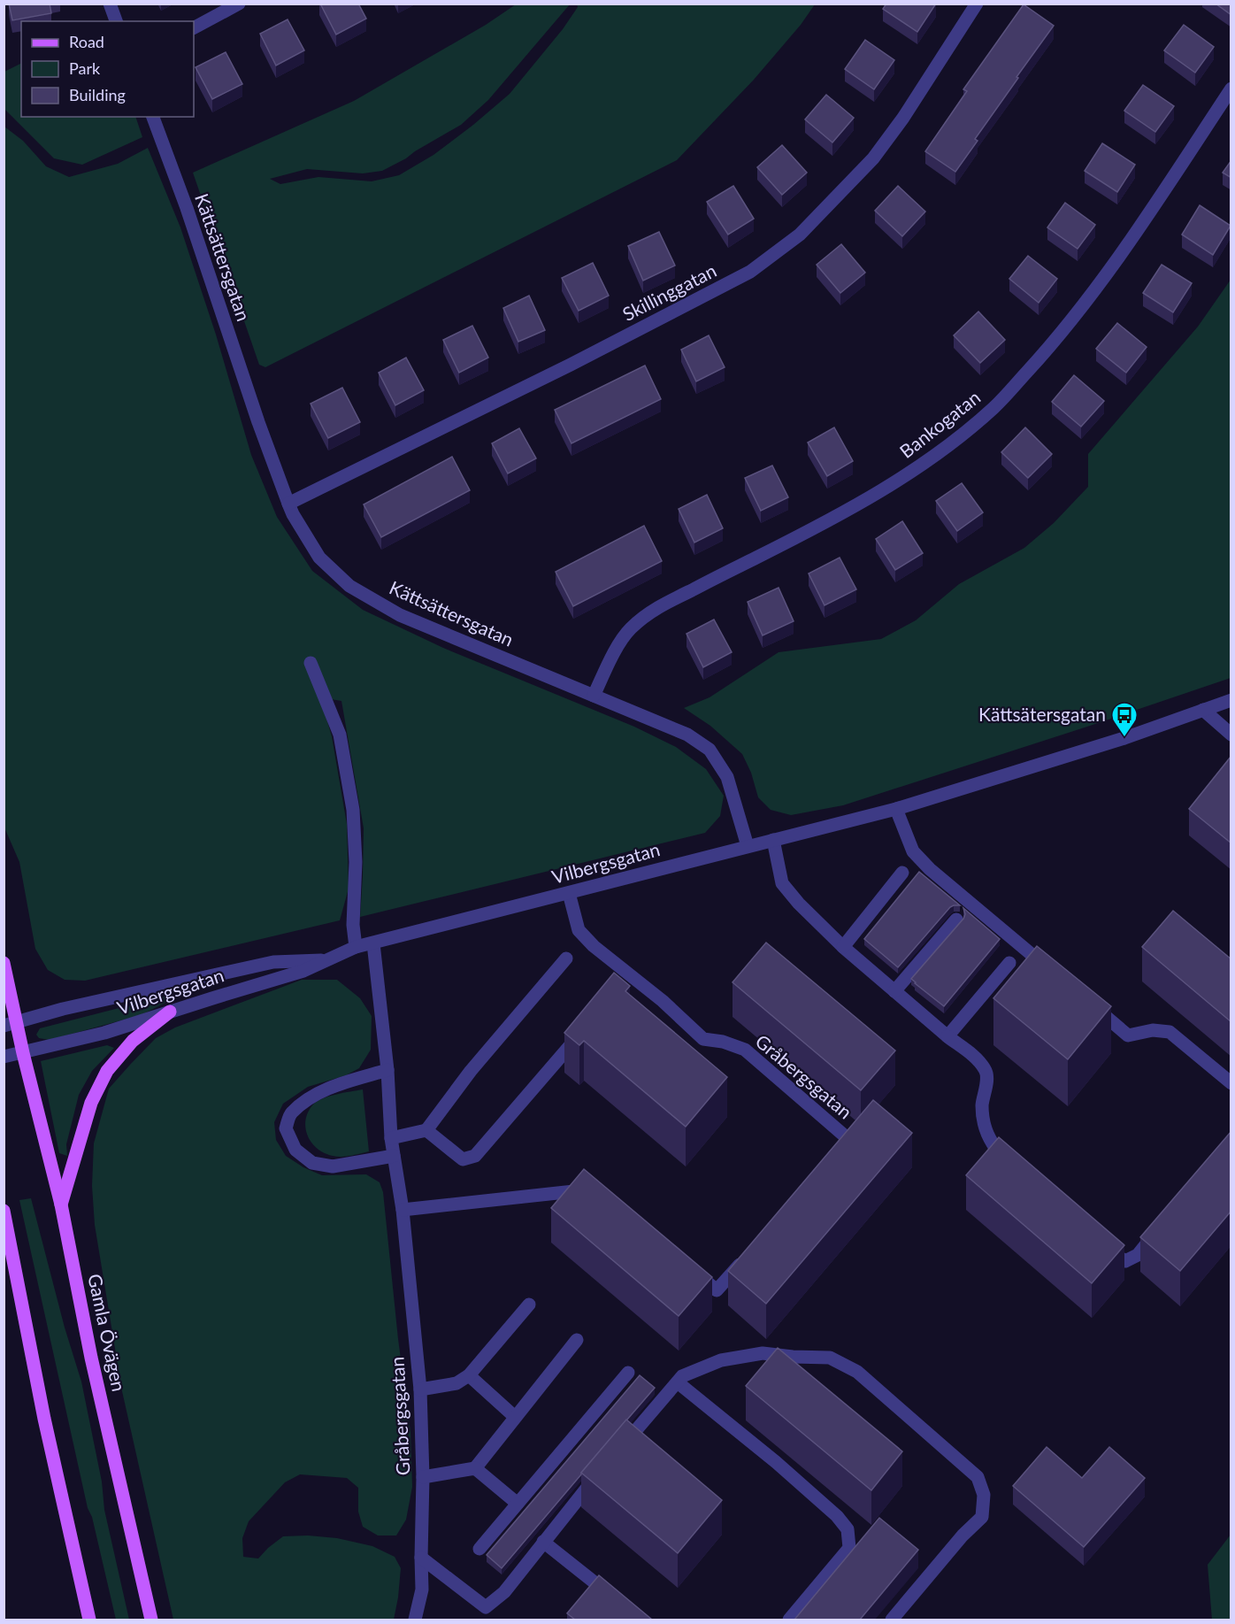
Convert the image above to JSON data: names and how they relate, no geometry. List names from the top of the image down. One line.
{"streets":{"main road":["Gamla Övägen"],"street":["Kättsättersgatan","Skillinggatan","Bankogatan","Vilbergsgatan","Gråbergsgatan"]},"crossings":[["Kättsättersgatan","Skillinggatan"],["Kättsättersgatan","Bankogatan"],["Kättsättersgatan","Vilbergsgatan"],["Vilbergsgatan","Gråbergsgatan"],["Vilbergsgatan","Gamla Övägen"]],"places":{"bus stop":["Kättsätersgatan"]},"legend":["Road","Park","Building"]}
